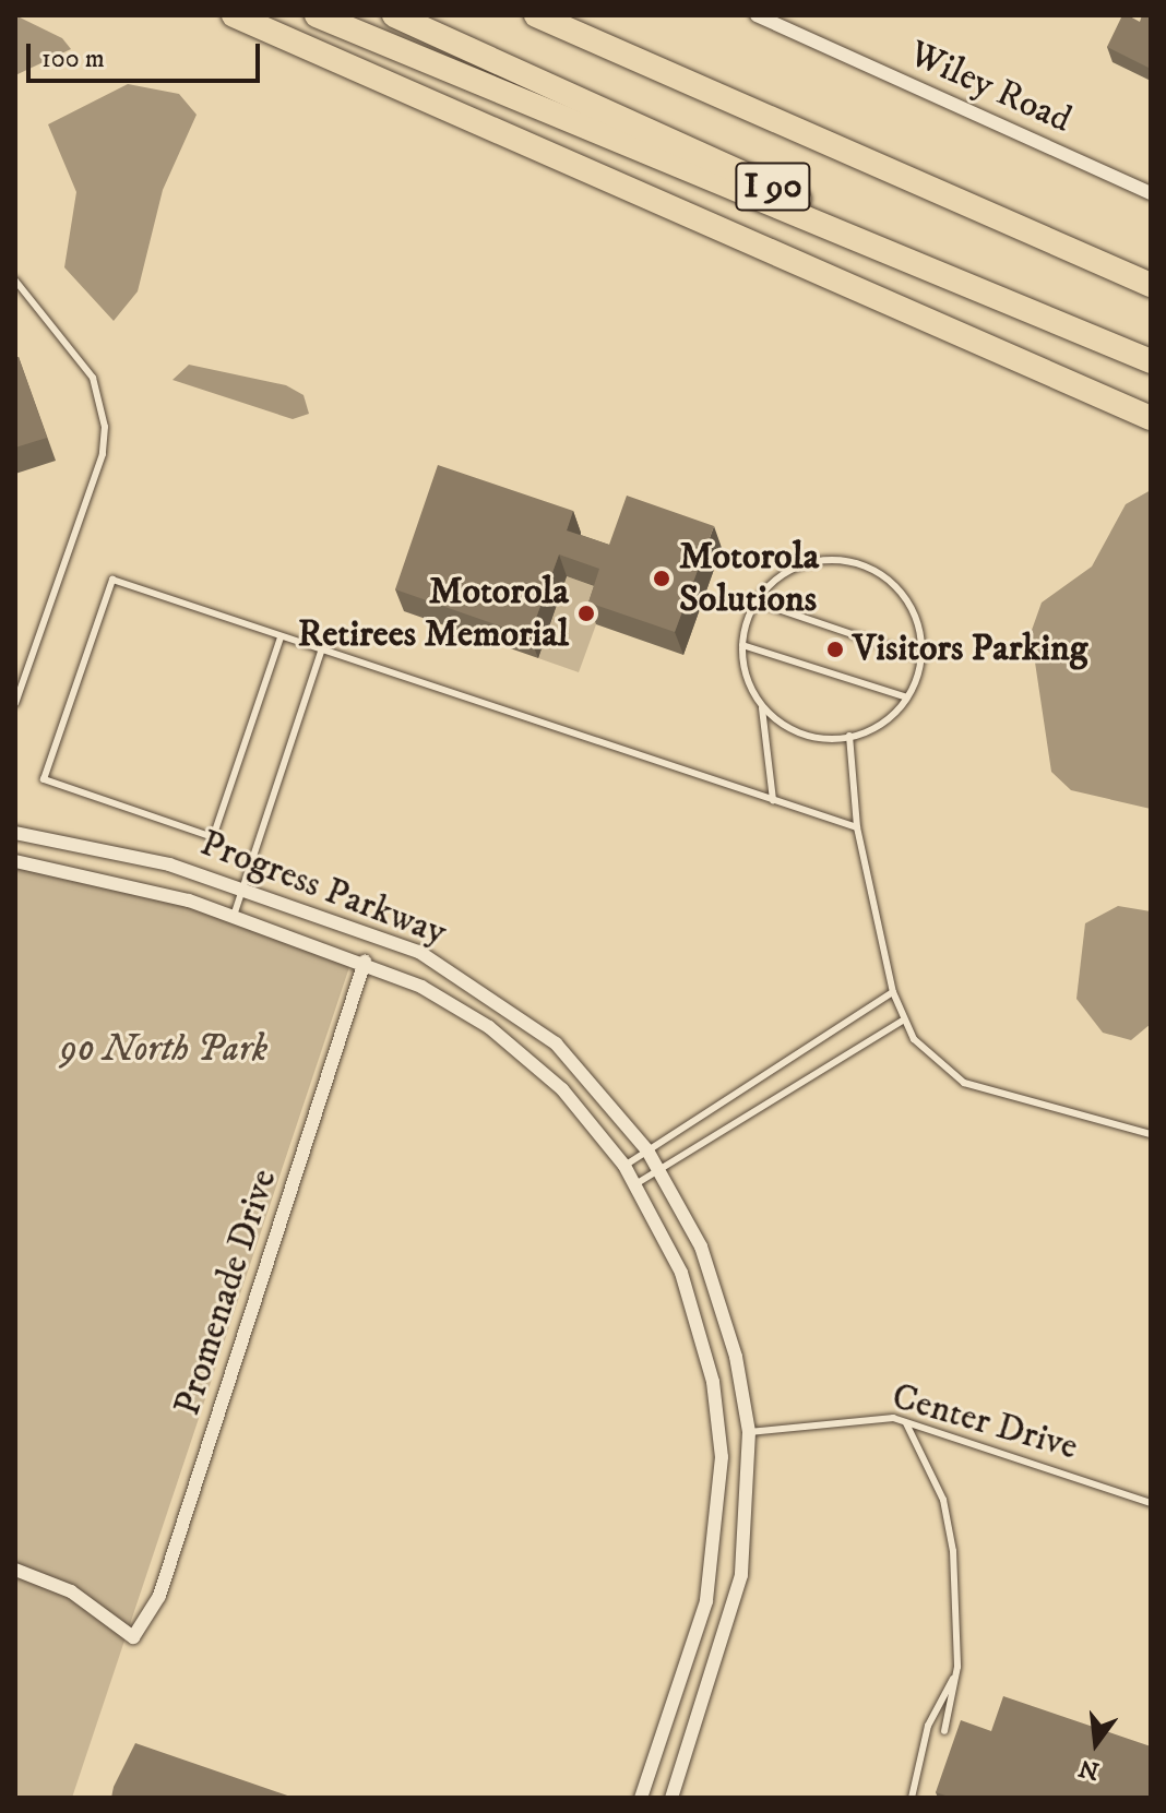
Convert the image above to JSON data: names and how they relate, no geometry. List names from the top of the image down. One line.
{"streets":{"highway":["I 90"],"street":["Wiley Road","Progress Parkway","Promenade Drive"],"lane":["Center Drive"]},"crossings":[["Progress Parkway","Promenade Drive"],["Progress Parkway","Center Drive"]],"parks":["90 North Park"],"places":["Motorola Solutions","Motorola Retirees Memorial","Visitors Parking"],"scale_bar":"100 m","north":"bottom"}
